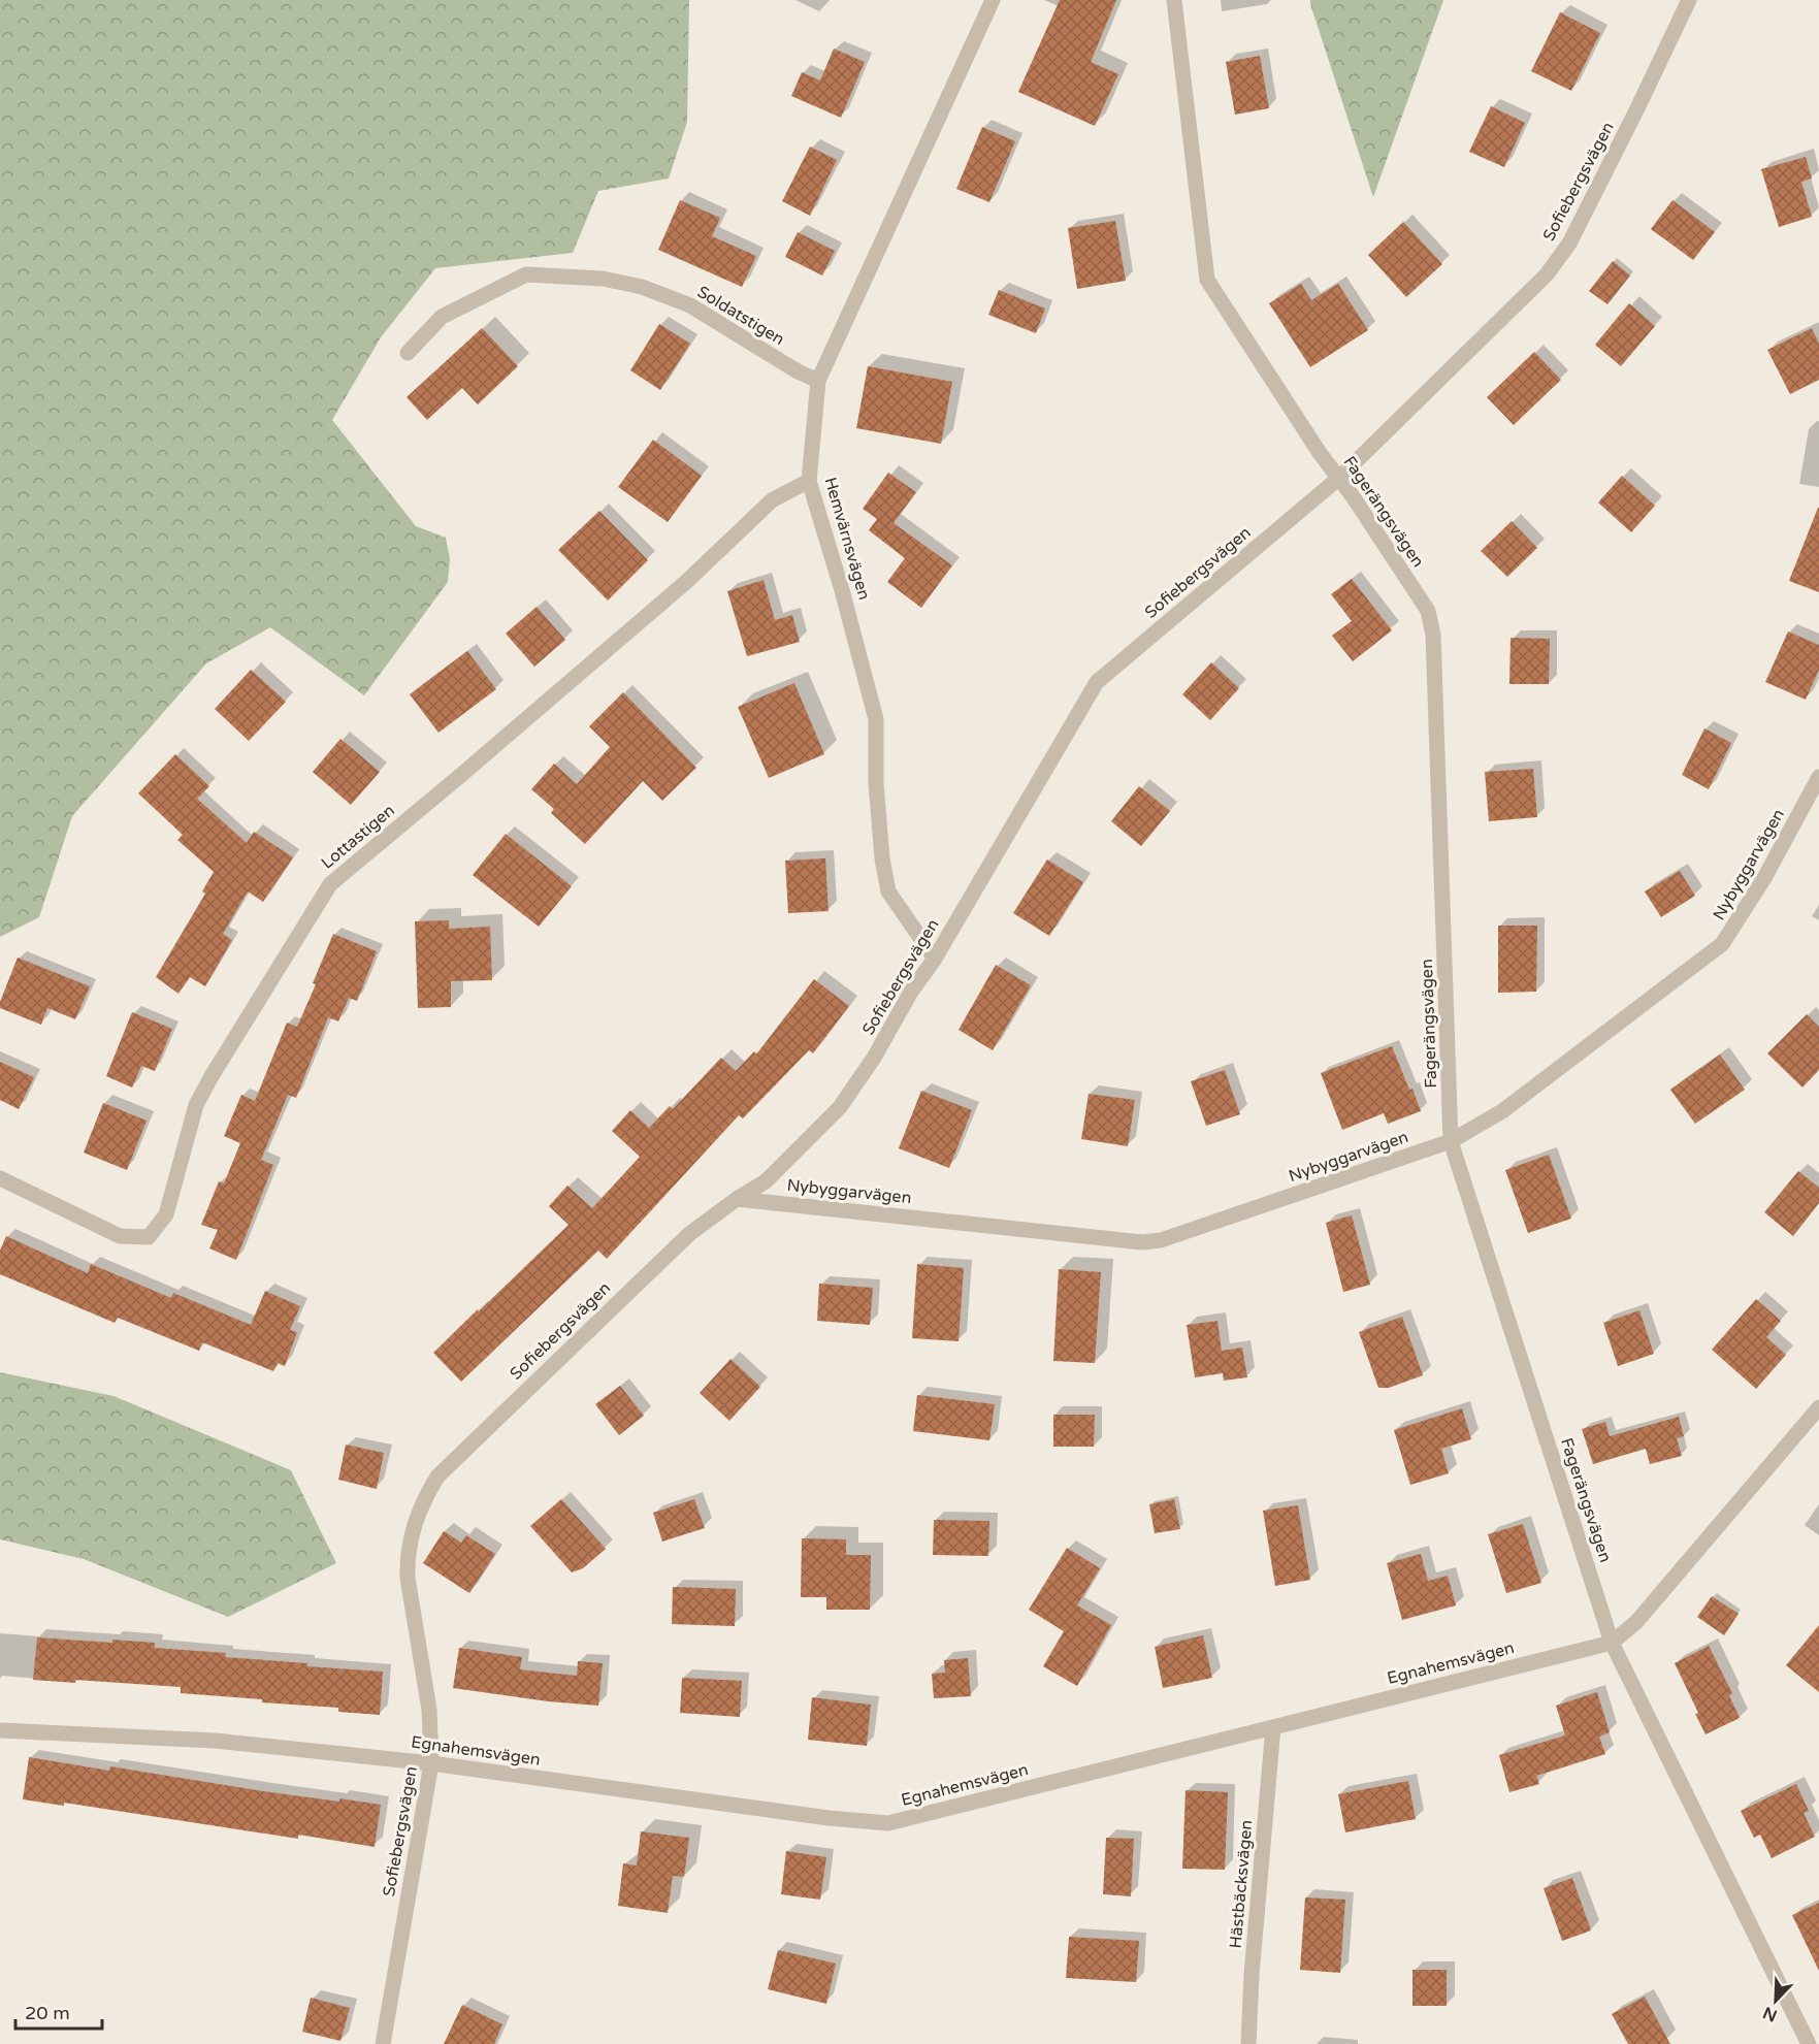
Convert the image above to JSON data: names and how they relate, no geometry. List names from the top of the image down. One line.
{"streets":{"street":["Sofiebergsvägen","Soldatstigen","Fagerängsvägen","Hemvärnsvägen","Lottastigen","Nybyggarvägen","Egnahemsvägen","Hästbäcksvägen"]},"crossings":[["Sofiebergsvägen","Fagerängsvägen"],["Sofiebergsvägen","Hemvärnsvägen"],["Sofiebergsvägen","Nybyggarvägen"],["Sofiebergsvägen","Egnahemsvägen"],["Soldatstigen","Hemvärnsvägen"],["Fagerängsvägen","Nybyggarvägen"],["Fagerängsvägen","Egnahemsvägen"],["Hemvärnsvägen","Lottastigen"],["Egnahemsvägen","Hästbäcksvägen"]],"scale_bar":"20 m","north":"bottom left"}
